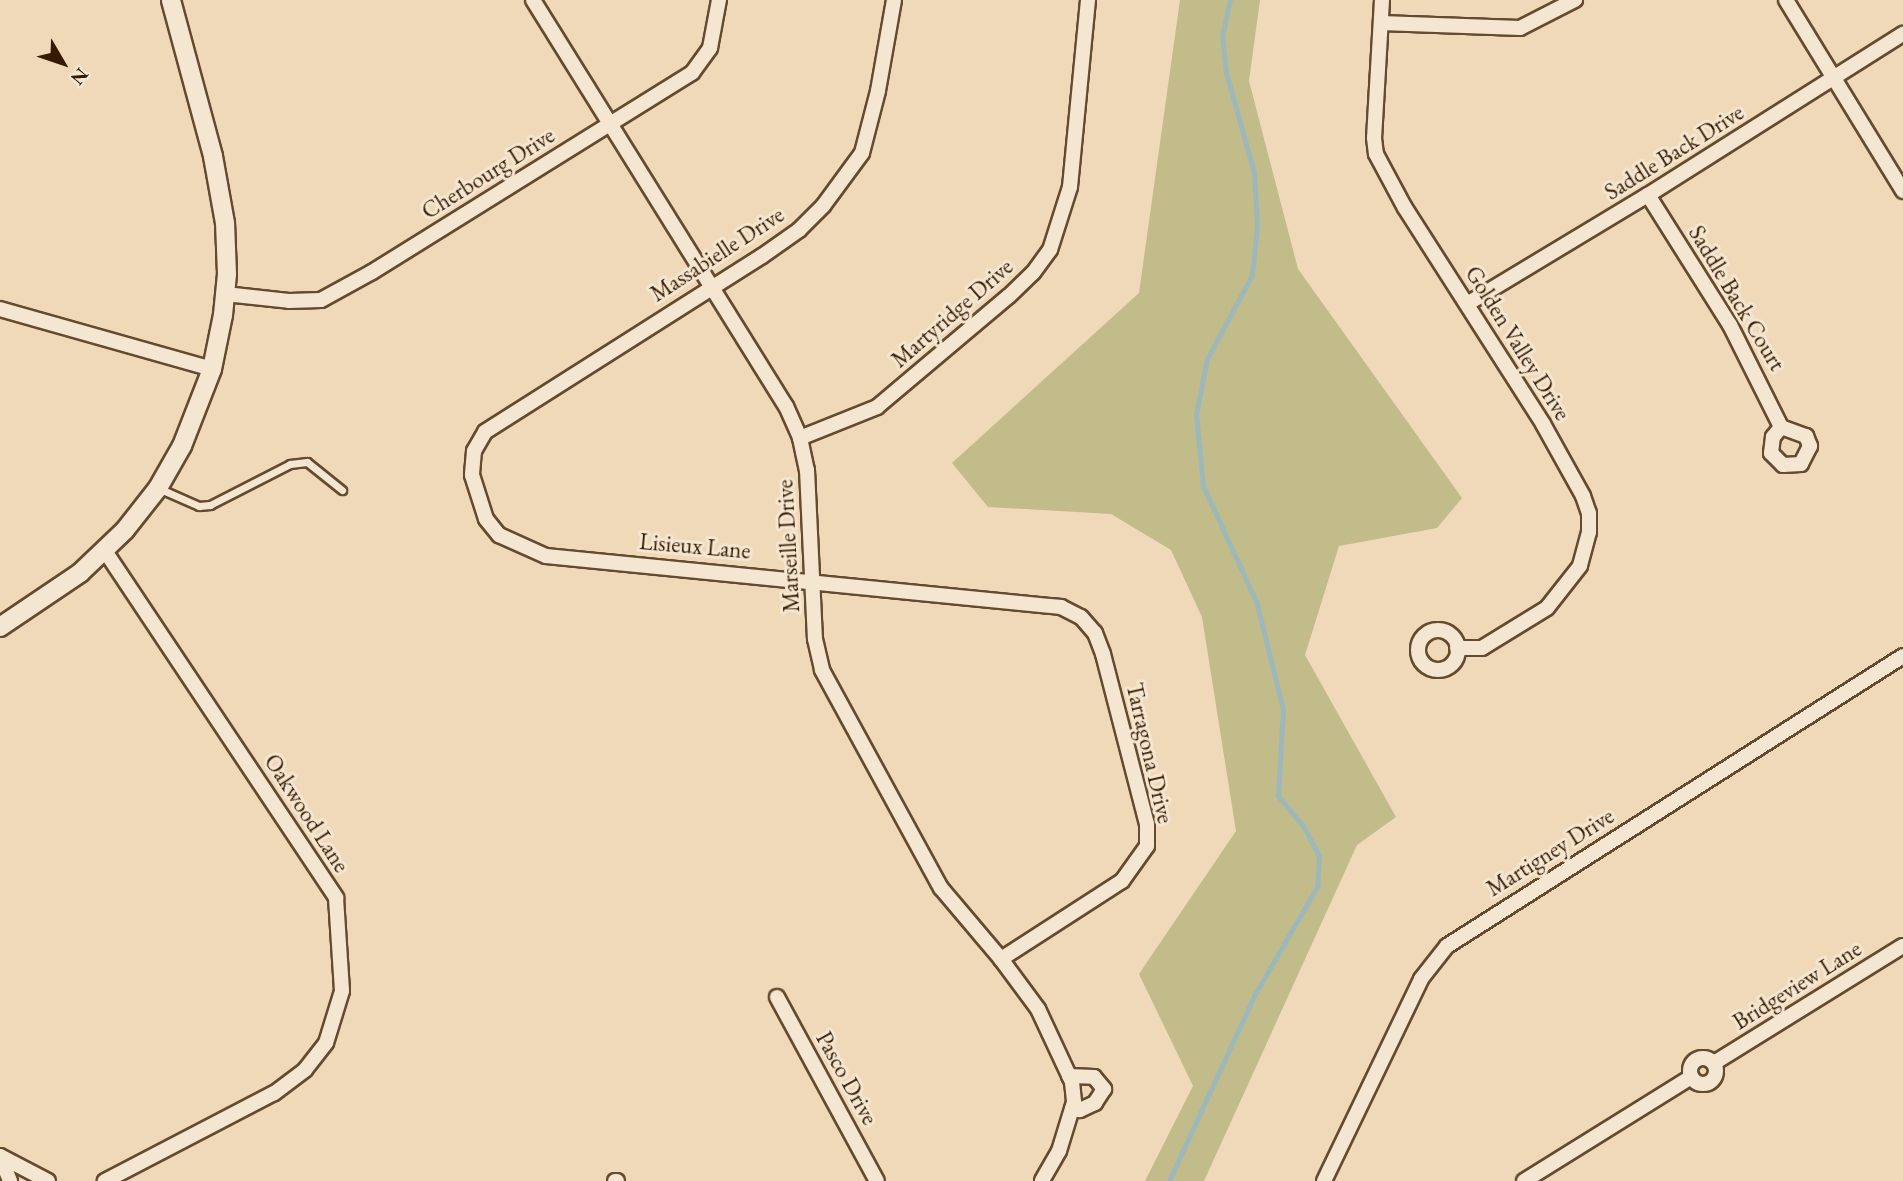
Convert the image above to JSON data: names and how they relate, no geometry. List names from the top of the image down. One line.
{"streets":{"street":["Saddle Back Drive","Cherbourg Drive","Massabielle Drive","Saddle Back Court","Martyridge Drive","Golden Valley Drive","Lisieux Lane","Marseille Drive","Tarragona Drive","Oakwood Lane","Martigney Drive","Bridgeview Lane","Pasco Drive"]},"crossings":[["Saddle Back Drive","Saddle Back Court"],["Saddle Back Drive","Golden Valley Drive"],["Cherbourg Drive","Marseille Drive"],["Massabielle Drive","Lisieux Lane"],["Massabielle Drive","Marseille Drive"],["Martyridge Drive","Marseille Drive"],["Lisieux Lane","Marseille Drive"],["Lisieux Lane","Tarragona Drive"],["Marseille Drive","Tarragona Drive"]],"north":"bottom right"}
